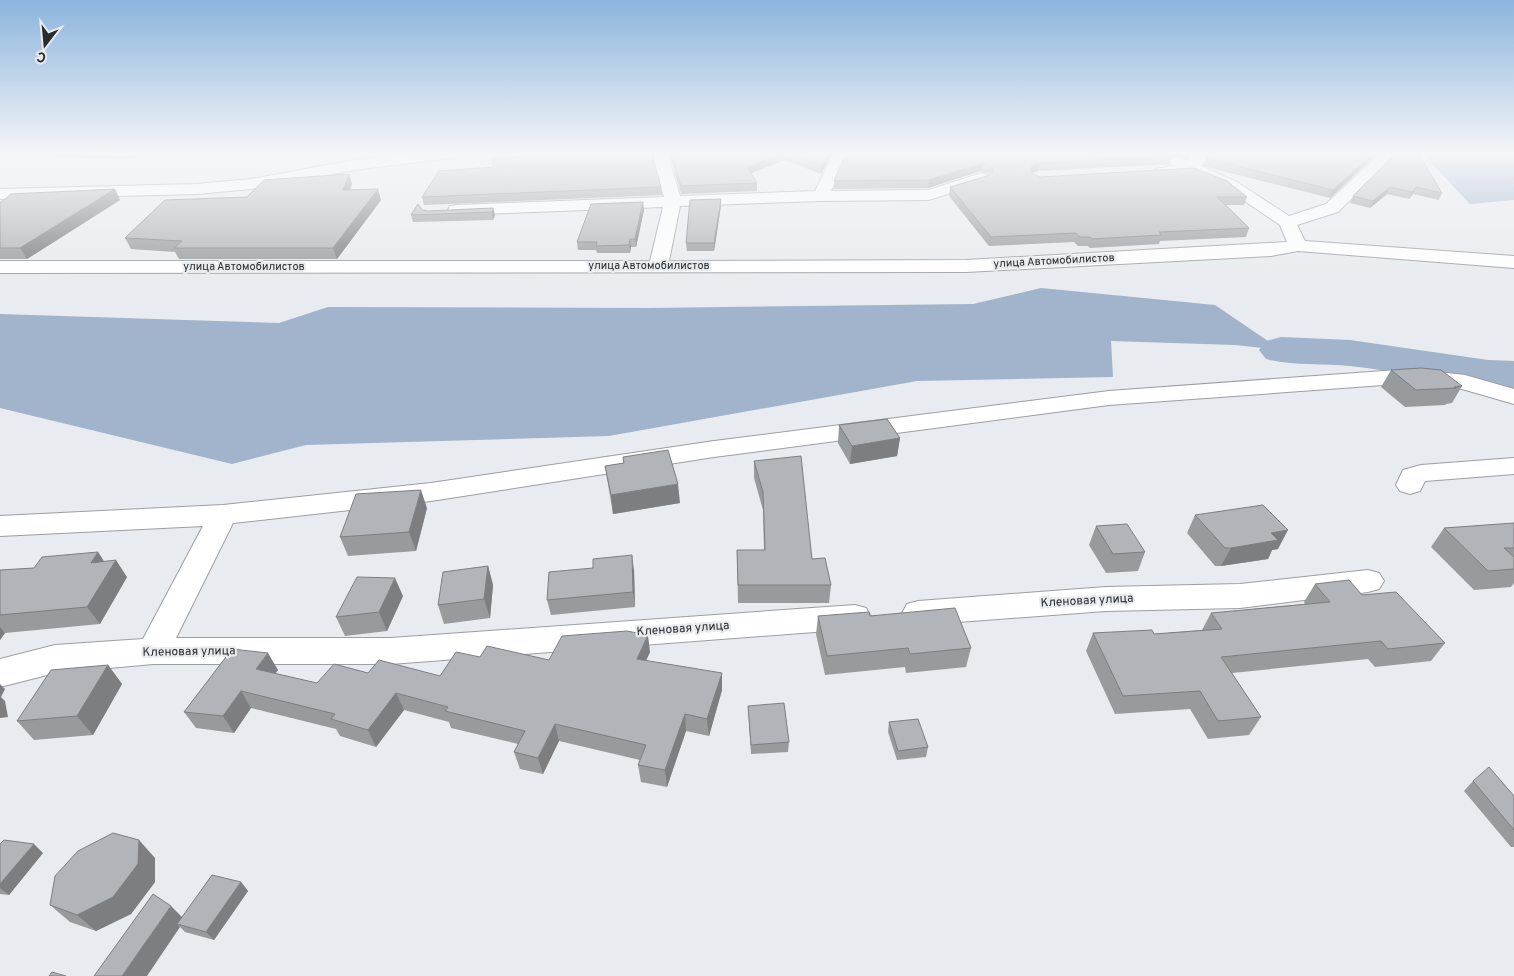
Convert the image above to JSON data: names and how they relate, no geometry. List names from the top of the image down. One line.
{"streets":{"street":["улица Автомобилистов","Кленовая улица"]},"north":"bottom"}
